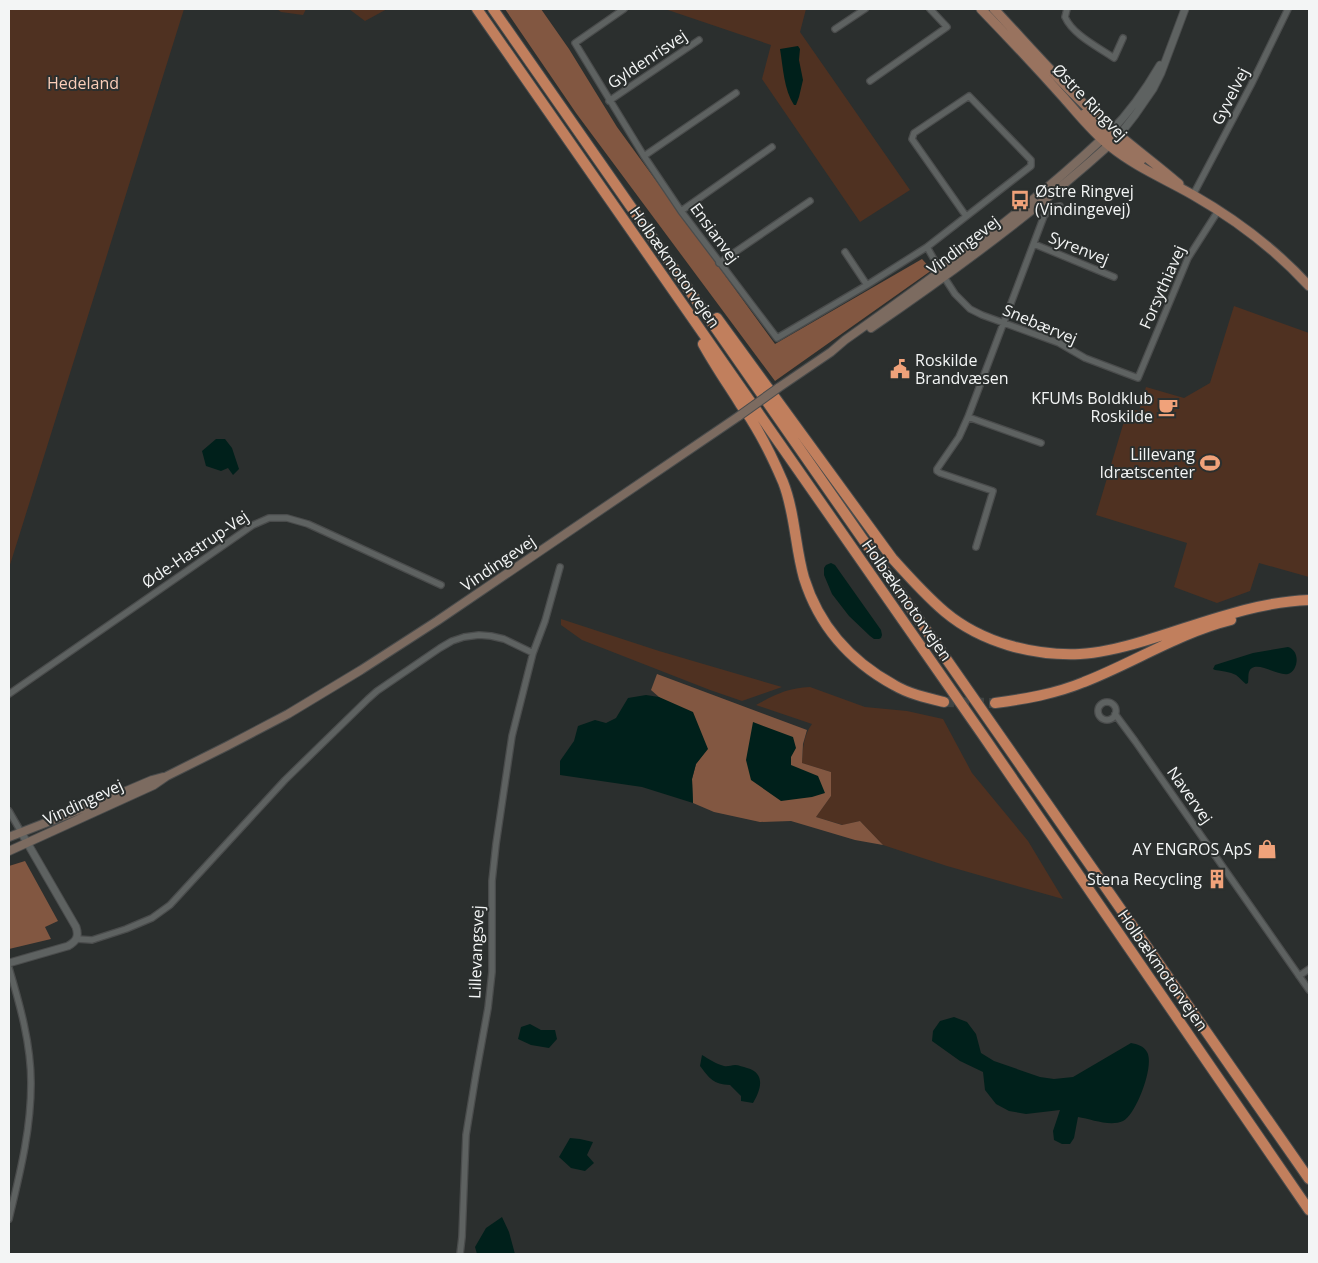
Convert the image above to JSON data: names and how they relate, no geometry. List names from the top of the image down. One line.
{"streets":{"highway":["Holbækmotorvejen"],"main road":["Østre Ringvej","Vindingevej"],"street":["Gyldenrisvej","Gyvelvej","Ensianvej","Syrenvej","Forsythiavej","Snebærvej","Øde-Hastrup-Vej","Navervej","Lillevangsvej"]},"crossings":[["Gyldenrisvej","Ensianvej"],["Gyvelvej","Østre Ringvej"],["Østre Ringvej","Vindingevej"],["Østre Ringvej","Forsythiavej"],["Ensianvej","Snebærvej"],["Vindingevej","Snebærvej"],["Forsythiavej","Snebærvej"]],"parks":["Hedeland"],"places":{"bus stop":["Østre Ringvej (Vindingevej)"],"public building":["Roskilde Brandvæsen"],"cafe":["KFUMs Boldklub Roskilde"],"sports":["Lillevang Idrætscenter"],"shop":["AY ENGROS ApS"],"building":["Stena Recycling"]}}
